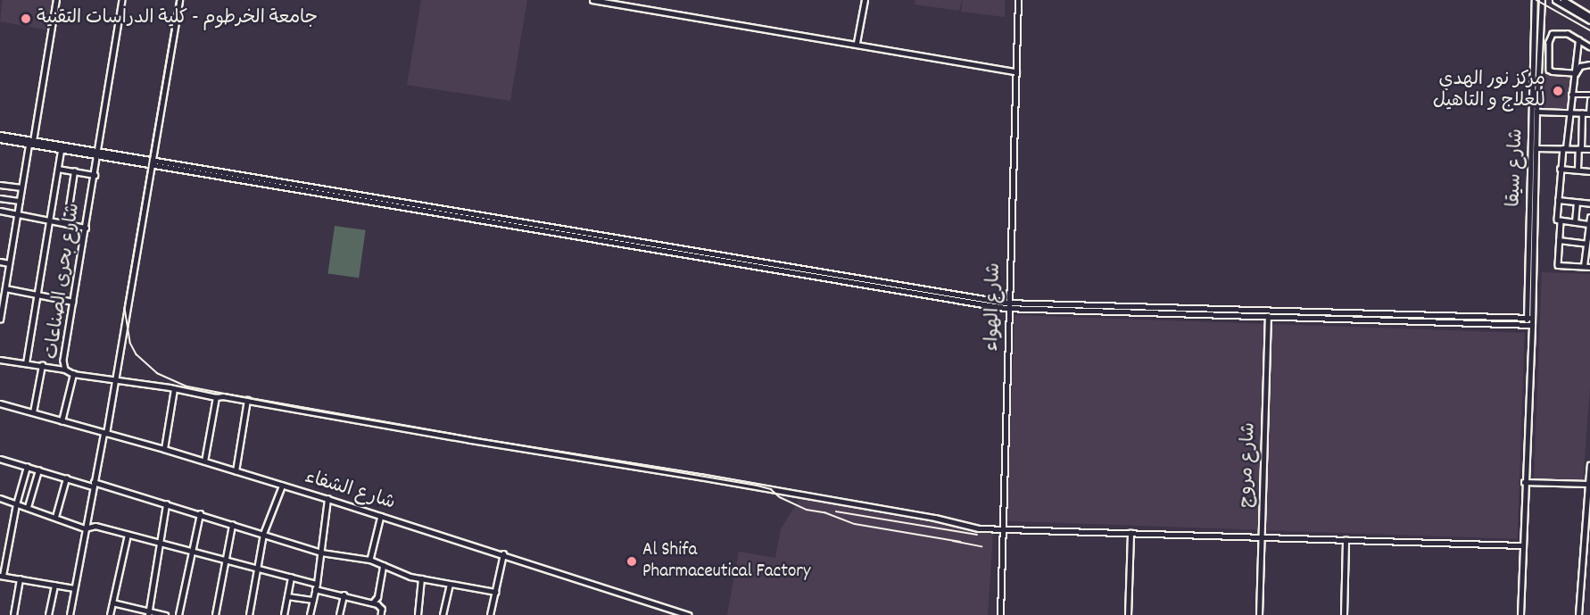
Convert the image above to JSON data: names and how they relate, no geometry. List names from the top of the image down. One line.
{"streets":{"main road":["شارع سيقا"],"street":["شارع بحرى الصناعات","شارع الهواء","شارع مروج","شارع الشفاء"]},"crossings":[["شارع سيقا","شارع بحرى الصناعات"],["شارع بحرى الصناعات","شارع الهواء"],["شارع بحرى الصناعات","شارع مروج"]],"places":["جامعة الخرطوم - كلية الدراسات التقنية","مركز نور الهدي للعلاج و التاهيل","Al Shifa Pharmaceutical Factory"]}
